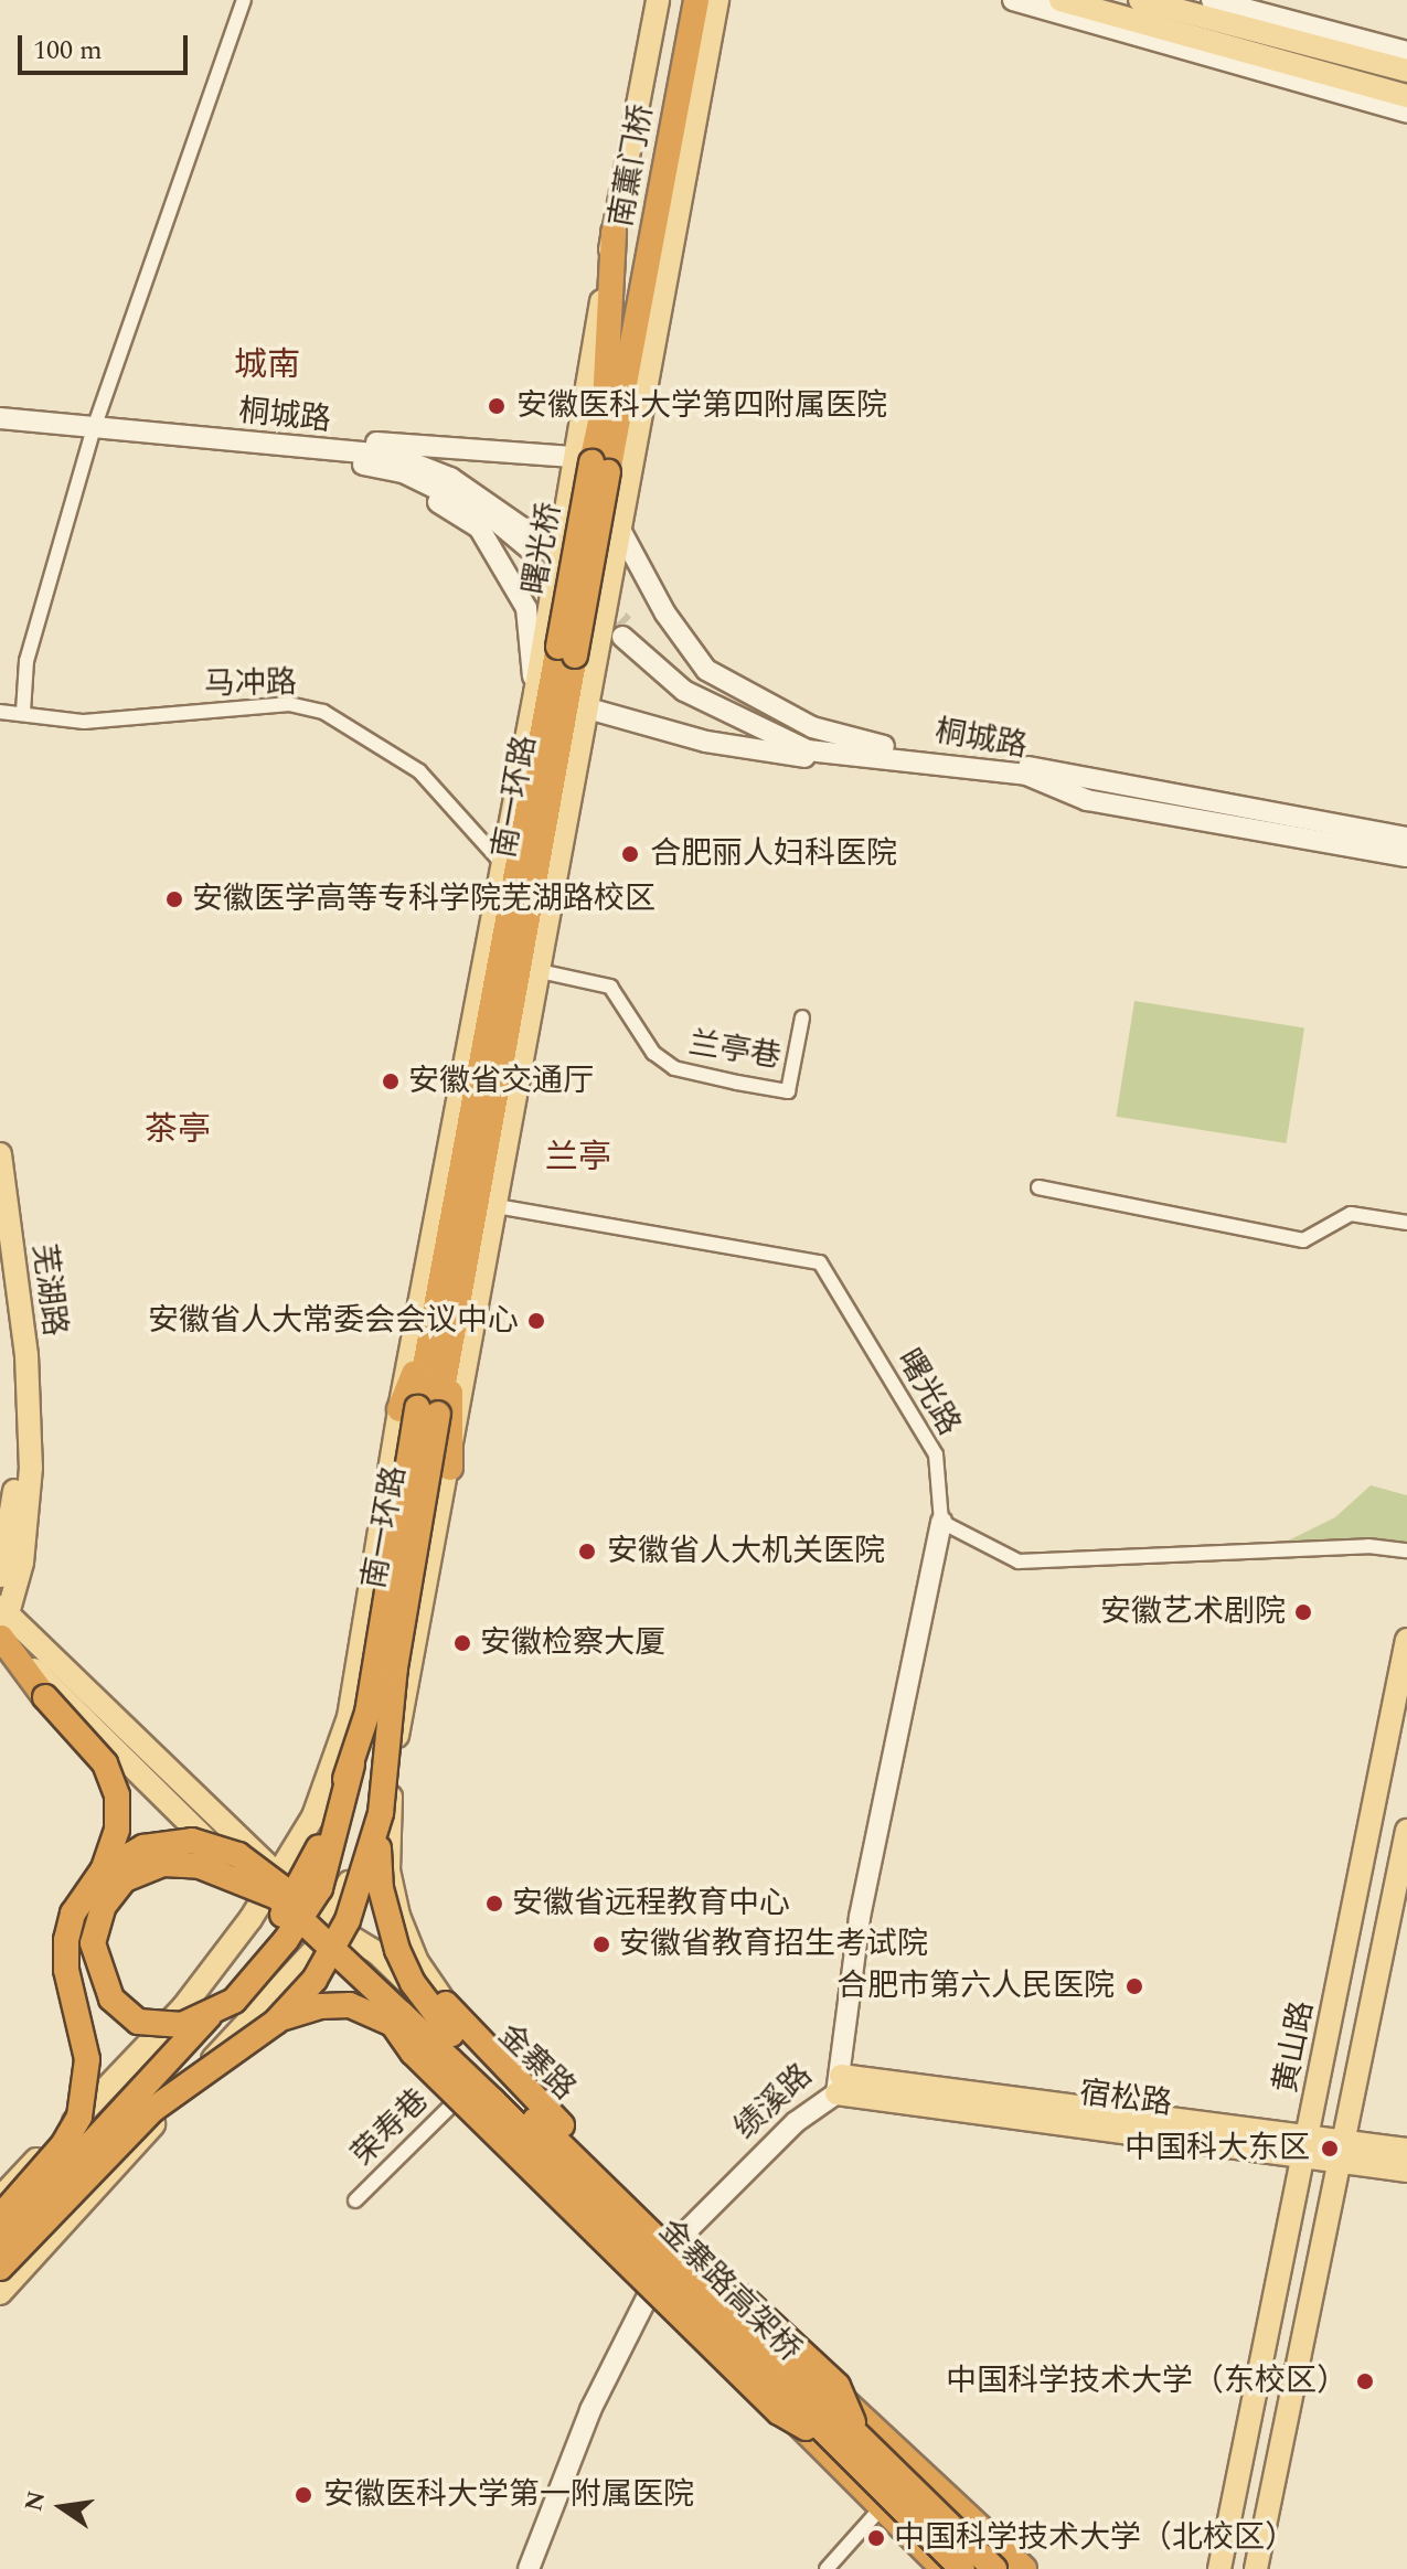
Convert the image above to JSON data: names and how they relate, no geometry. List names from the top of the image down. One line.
{"streets":{"highway":["南薰门桥","曙光桥","南一环路","金寨路","金寨路高架桥"],"main road":["芜湖路","黄山路","宿松路"],"street":["桐城路","马冲路","兰亭巷","曙光路","绩溪路","荣寿巷"]},"crossings":[["曙光桥","南一环路"],["南一环路","金寨路高架桥"],["曙光路","绩溪路"],["黄山路","宿松路"],["金寨路","绩溪路"],["宿松路","绩溪路"]],"districts":["城南","茶亭","兰亭"],"places":["安徽医科大学第四附属医院","合肥丽人妇科医院","安徽医学高等专科学院芜湖路校区","安徽省交通厅","安徽省人大常委会会议中心","安徽省人大机关医院","安徽艺术剧院","安徽检察大厦","安徽省远程教育中心","安徽省教育招生考试院","合肥市第六人民医院","中国科大东区","中国科学技术大学（东校区）","安徽医科大学第一附属医院","中国科学技术大学（北校区）"],"scale_bar":"100 m","north":"left"}
